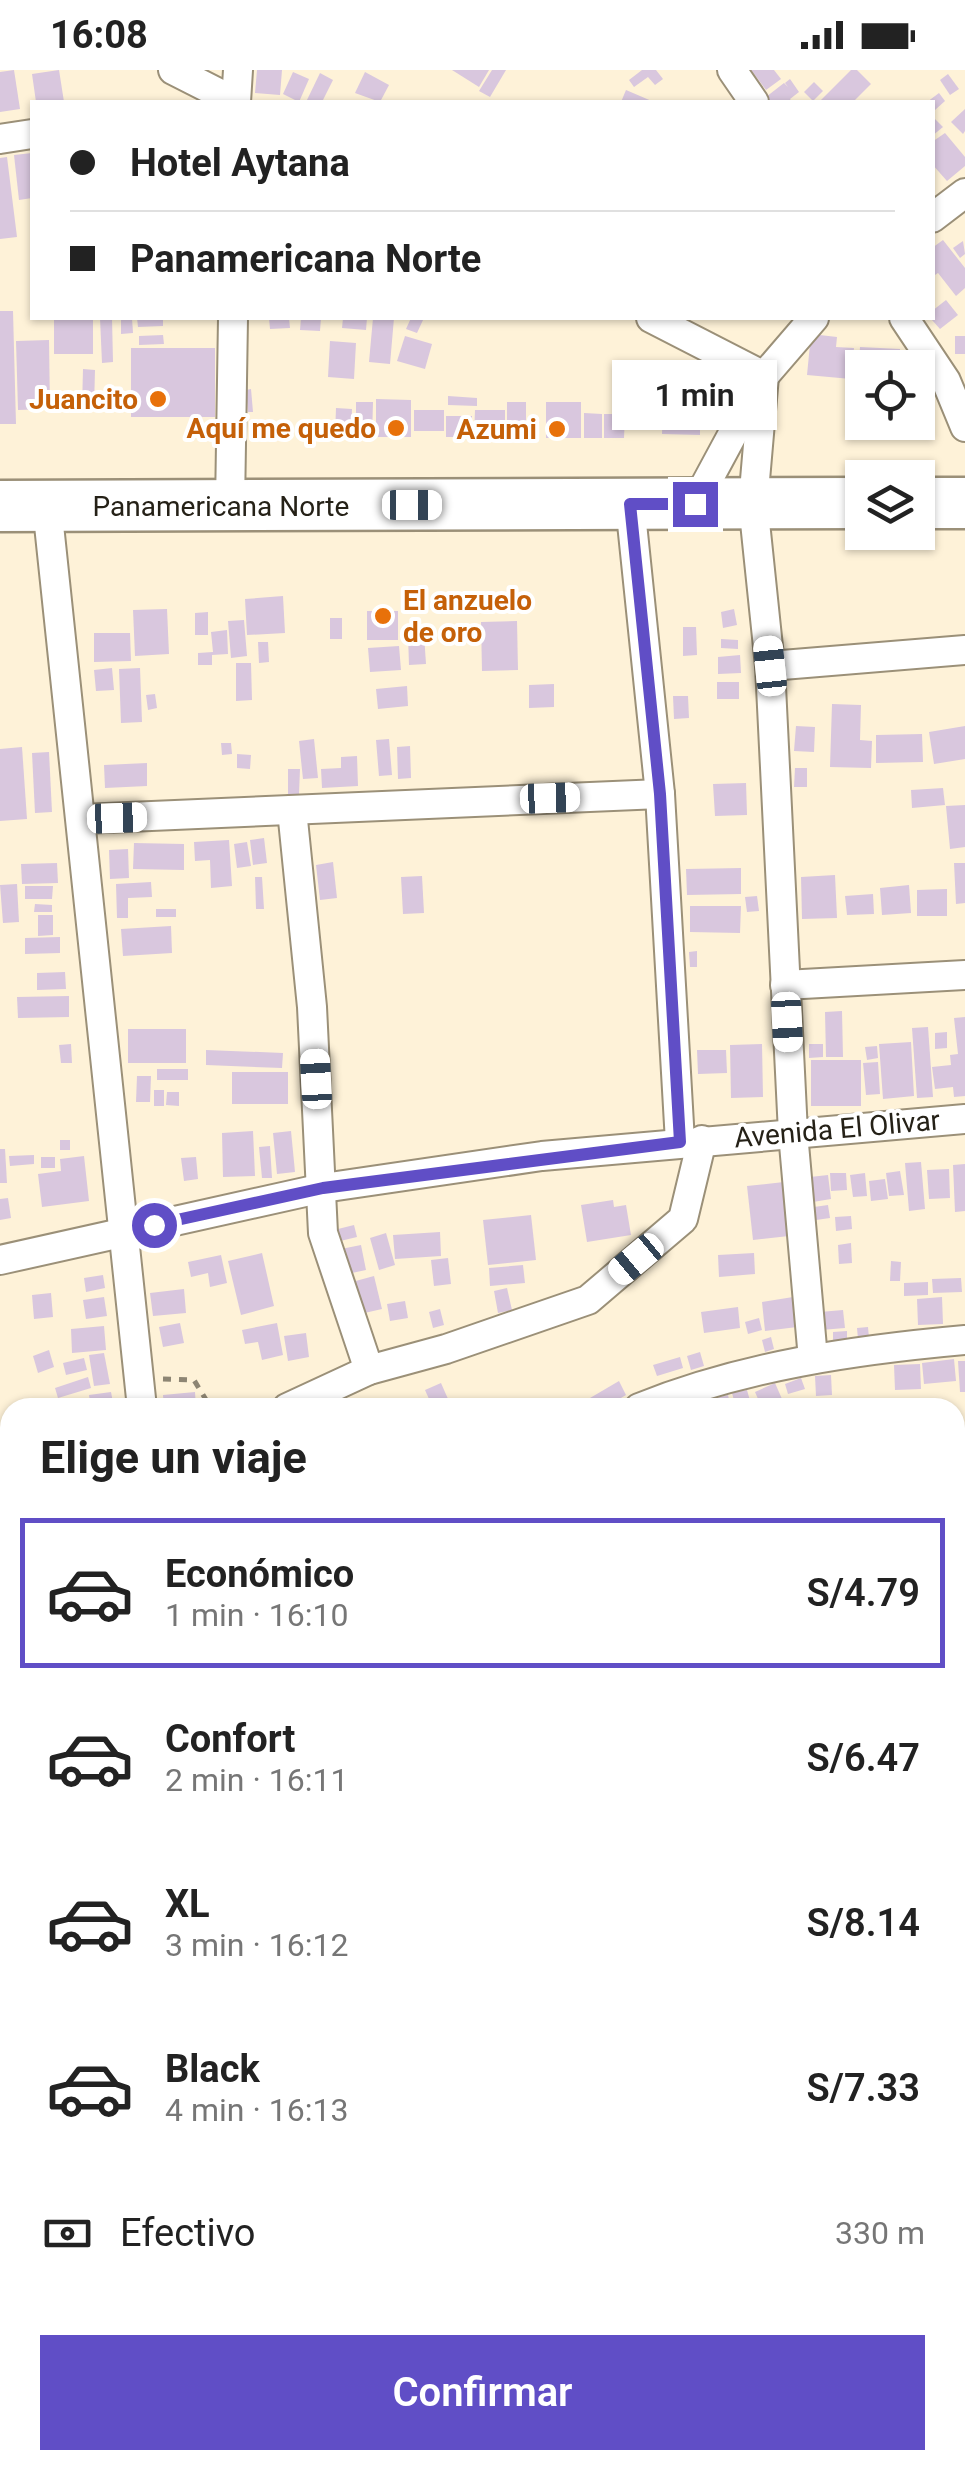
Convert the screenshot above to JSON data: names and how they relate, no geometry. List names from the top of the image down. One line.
{"streets":{"highway":["Panamericana Norte"],"street":["Avenida El Olivar"]},"places":["Juancito","Aquí me quedo","Azumi","El anzuelo de oro"],"page":{"status":"16:08","banner":["Hotel Aytana","Panamericana Norte"],"bubble":"1 min","heading":"Elige un viaje","list":[{"name":"Económico","note":"1 min · 16:10","value":"S/4.79"},{"name":"Confort","note":"2 min · 16:11","value":"S/6.47"},{"name":"XL","note":"3 min · 16:12","value":"S/8.14"},{"name":"Black","note":"4 min · 16:13","value":"S/7.33"}],"pay":["Efectivo","330 m"],"buttons":"Confirmar"}}
